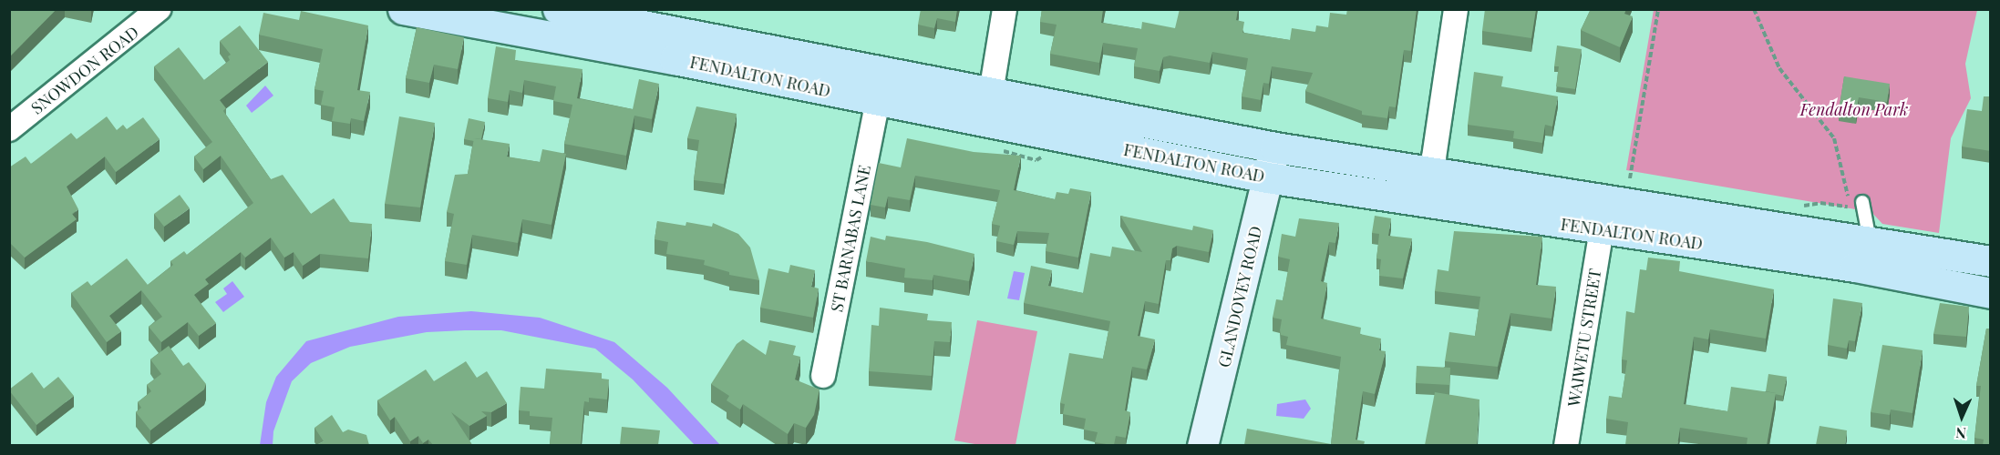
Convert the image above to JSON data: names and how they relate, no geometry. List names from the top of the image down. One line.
{"streets":{"main road":["FENDALTON ROAD"],"street":["SNOWDON ROAD","ST BARNABAS LANE","GLANDOVEY ROAD","WAIWETU STREET"]},"crossings":[["FENDALTON ROAD","ST BARNABAS LANE"],["FENDALTON ROAD","GLANDOVEY ROAD"],["FENDALTON ROAD","WAIWETU STREET"]],"parks":["Fendalton Park"],"north":"bottom"}
